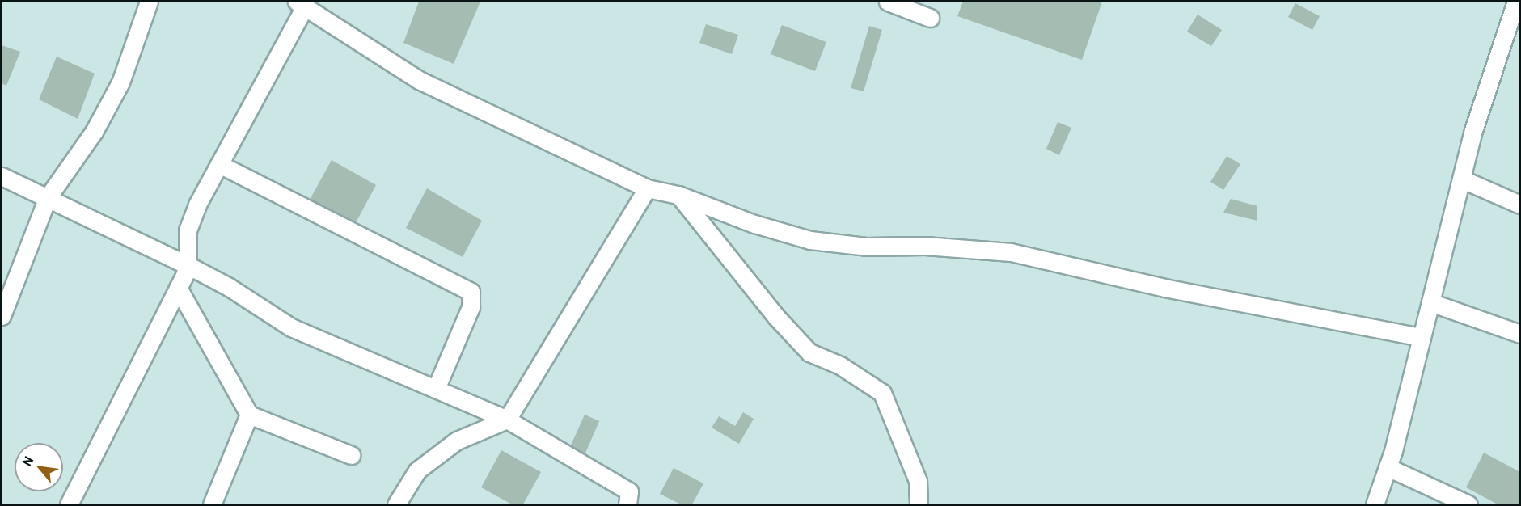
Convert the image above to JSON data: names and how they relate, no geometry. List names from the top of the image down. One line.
{"north":"top left"}
